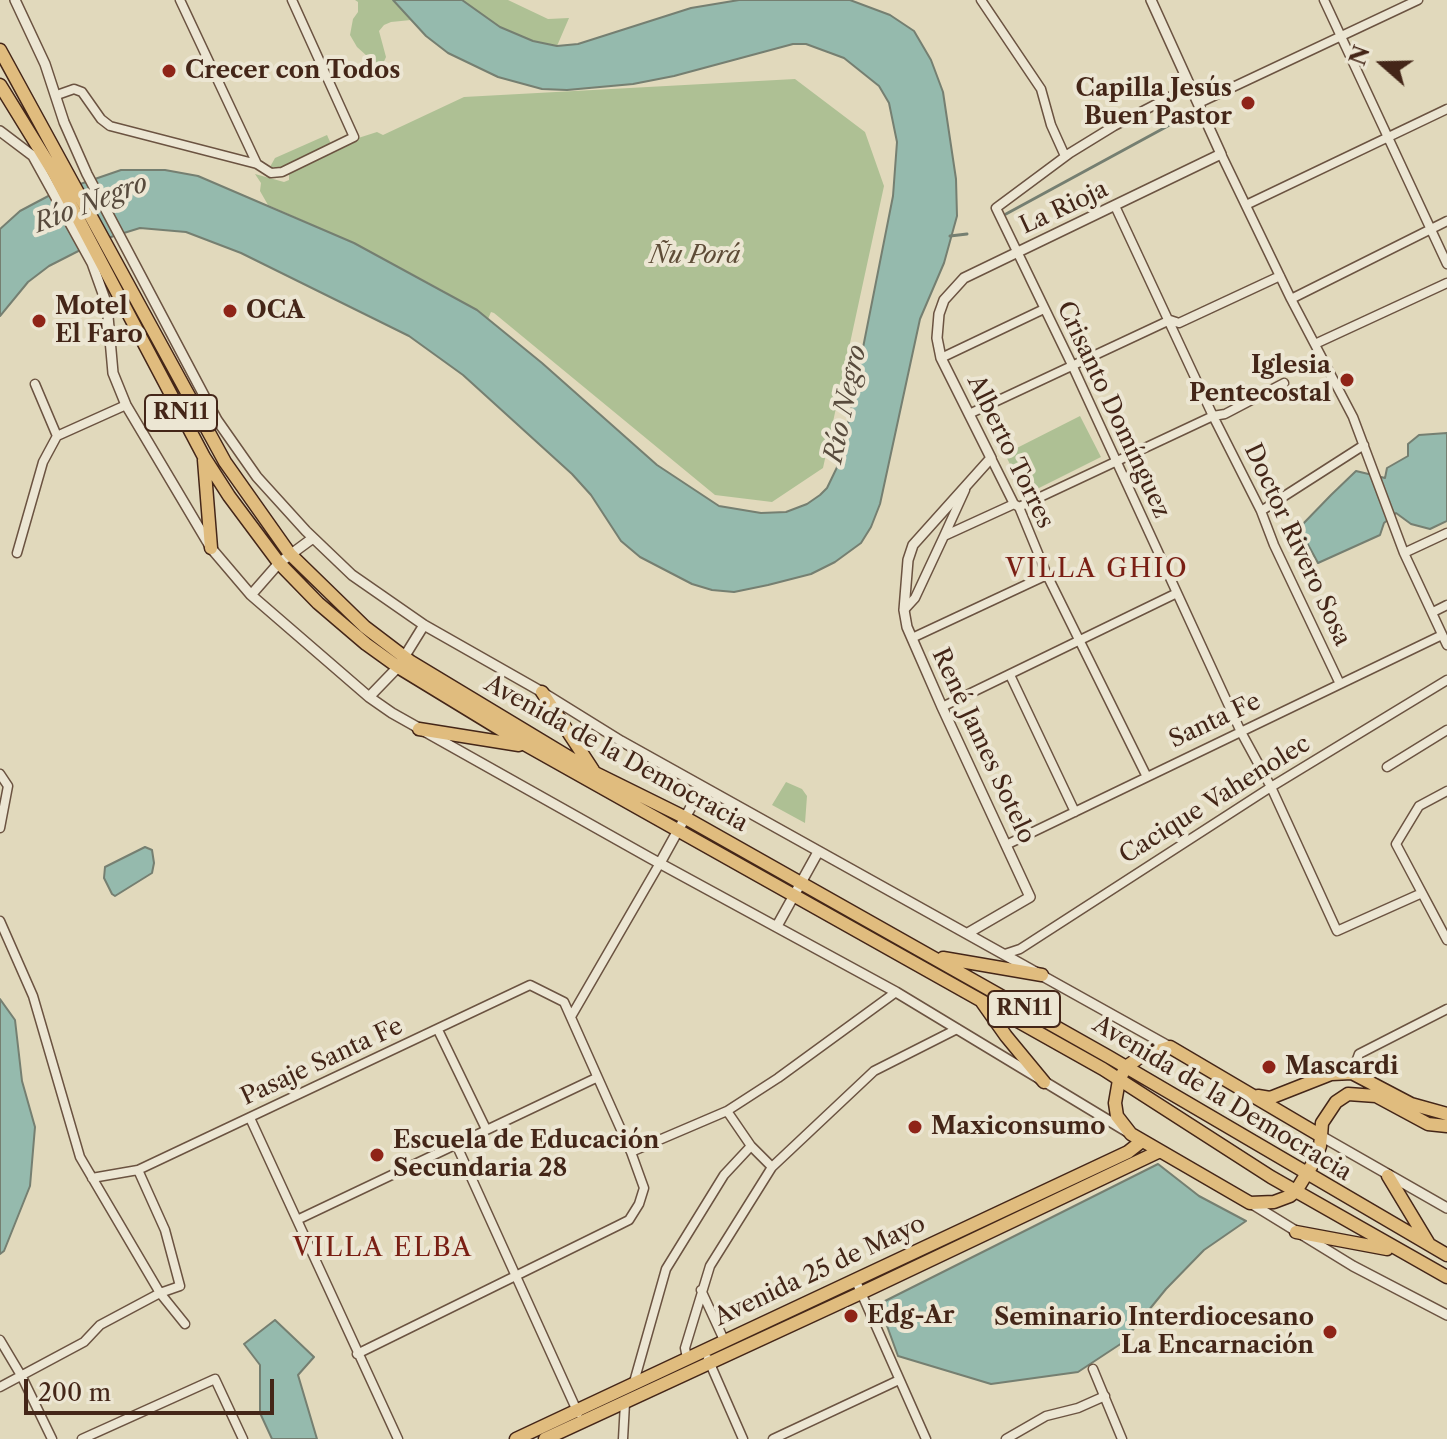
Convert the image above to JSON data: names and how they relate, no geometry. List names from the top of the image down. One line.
{"streets":{"main road":["RN11","Avenida de la Democracia","Avenida 25 de Mayo"],"street":["La Rioja","Crisanto Domínguez","Alberto Torres","Doctor Rivero Sosa","Santa Fe","René James Sotelo","Cacique Vahenolec","Pasaje Santa Fe"]},"crossings":[["La Rioja","Crisanto Domínguez"],["La Rioja","Alberto Torres"],["La Rioja","Doctor Rivero Sosa"],["Crisanto Domínguez","Santa Fe"],["Crisanto Domínguez","Cacique Vahenolec"],["RN11","Avenida de la Democracia"],["Alberto Torres","Santa Fe"],["Doctor Rivero Sosa","Santa Fe"],["Santa Fe","René James Sotelo"],["René James Sotelo","Avenida de la Democracia"],["Avenida de la Democracia","Cacique Vahenolec"],["Avenida de la Democracia","Avenida 25 de Mayo"]],"districts":["VILLA GHIO","VILLA ELBA"],"water":["Río Negro"],"parks":["Ñu Porá"],"places":["Crecer con Todos","Capilla Jesús Buen Pastor","OCA","Motel El Faro","Iglesia Pentecostal","Mascardi","Maxiconsumo","Escuela de Educación Secundaria 28","Edg-Ar","Seminario Interdiocesano La Encarnación"],"scale_bar":"200 m","north":"left"}
